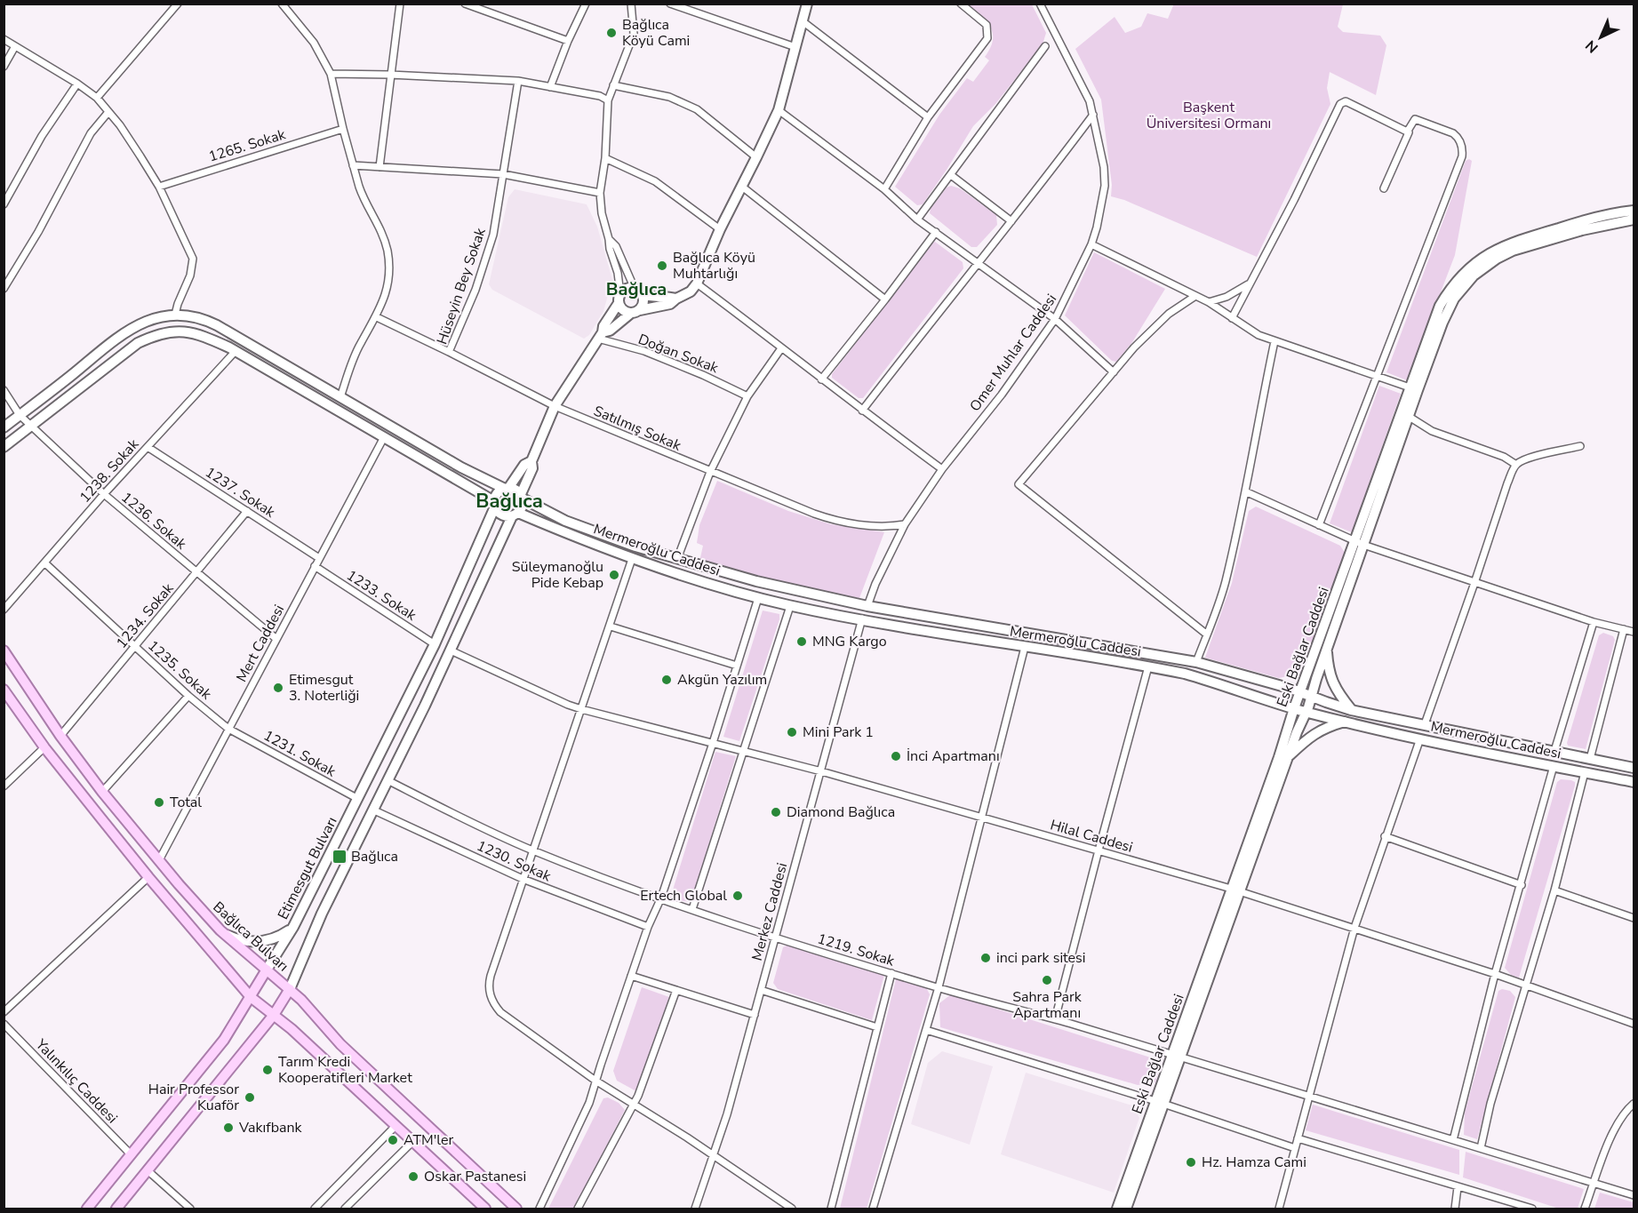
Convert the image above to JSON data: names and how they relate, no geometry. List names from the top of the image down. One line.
{"streets":{"main road":["Mermeroğlu Caddesi","Eski Bağlar Caddesi","Etimesgut Bulvarı","Bağlıca Bulvarı"],"street":["1265. Sokak","Hüseyin Bey Sokak","Omer Muhlar Caddesi","Doğan Sokak","Satılmış Sokak","1238. Sokak","1237. Sokak","1236. Sokak","1233. Sokak","1234. Sokak","Mert Caddesi","1235. Sokak","1231. Sokak","Hilal Caddesi","1230. Sokak","Merkez Caddesi","1219. Sokak","Yalınkılıç Caddesi"]},"crossings":[["Hüseyin Bey Sokak","Satılmış Sokak"],["Omer Muhlar Caddesi","Satılmış Sokak"],["Omer Muhlar Caddesi","Mermeroğlu Caddesi"],["1238. Sokak","1237. Sokak"],["1238. Sokak","1236. Sokak"],["1238. Sokak","1235. Sokak"],["1237. Sokak","1234. Sokak"],["1237. Sokak","Mert Caddesi"],["1236. Sokak","1234. Sokak"],["1236. Sokak","Mert Caddesi"],["Mermeroğlu Caddesi","Eski Bağlar Caddesi"],["Mermeroğlu Caddesi","Etimesgut Bulvarı"],["Mermeroğlu Caddesi","Merkez Caddesi"],["1233. Sokak","Mert Caddesi"],["1233. Sokak","Etimesgut Bulvarı"],["1234. Sokak","1235. Sokak"],["1234. Sokak","Bağlıca Bulvarı"],["Mert Caddesi","1235. Sokak"],["Mert Caddesi","1231. Sokak"],["Mert Caddesi","Bağlıca Bulvarı"],["Eski Bağlar Caddesi","Hilal Caddesi"],["Eski Bağlar Caddesi","1219. Sokak"],["1235. Sokak","1231. Sokak"],["1231. Sokak","Etimesgut Bulvarı"],["Hilal Caddesi","Merkez Caddesi"],["Etimesgut Bulvarı","Bağlıca Bulvarı"],["Etimesgut Bulvarı","Yalınkılıç Caddesi"],["Merkez Caddesi","1219. Sokak"]],"districts":["Bağlıca","Bağlıca"],"parks":["Başkent Üniversitesi Ormanı"],"places":{"other":["Bağlıca Köyü Cami","Bağlıca Köyü Muhtarlığı","Süleymanoğlu Pide Kebap","MNG Kargo","Akgün Yazılım","Etimesgut 3. Noterliği","Mini Park 1","İnci Apartmanı","Total","Diamond Bağlıca","Ertech Global","inci park sitesi","Sahra Park Apartmanı","Tarım Kredi Kooperatifleri Market","Hair Professor Kuaför","Vakıfbank","ATM'ler","Hz. Hamza Cami","Oskar Pastanesi"],"transit":["Bağlıca"]},"north":"bottom left"}
